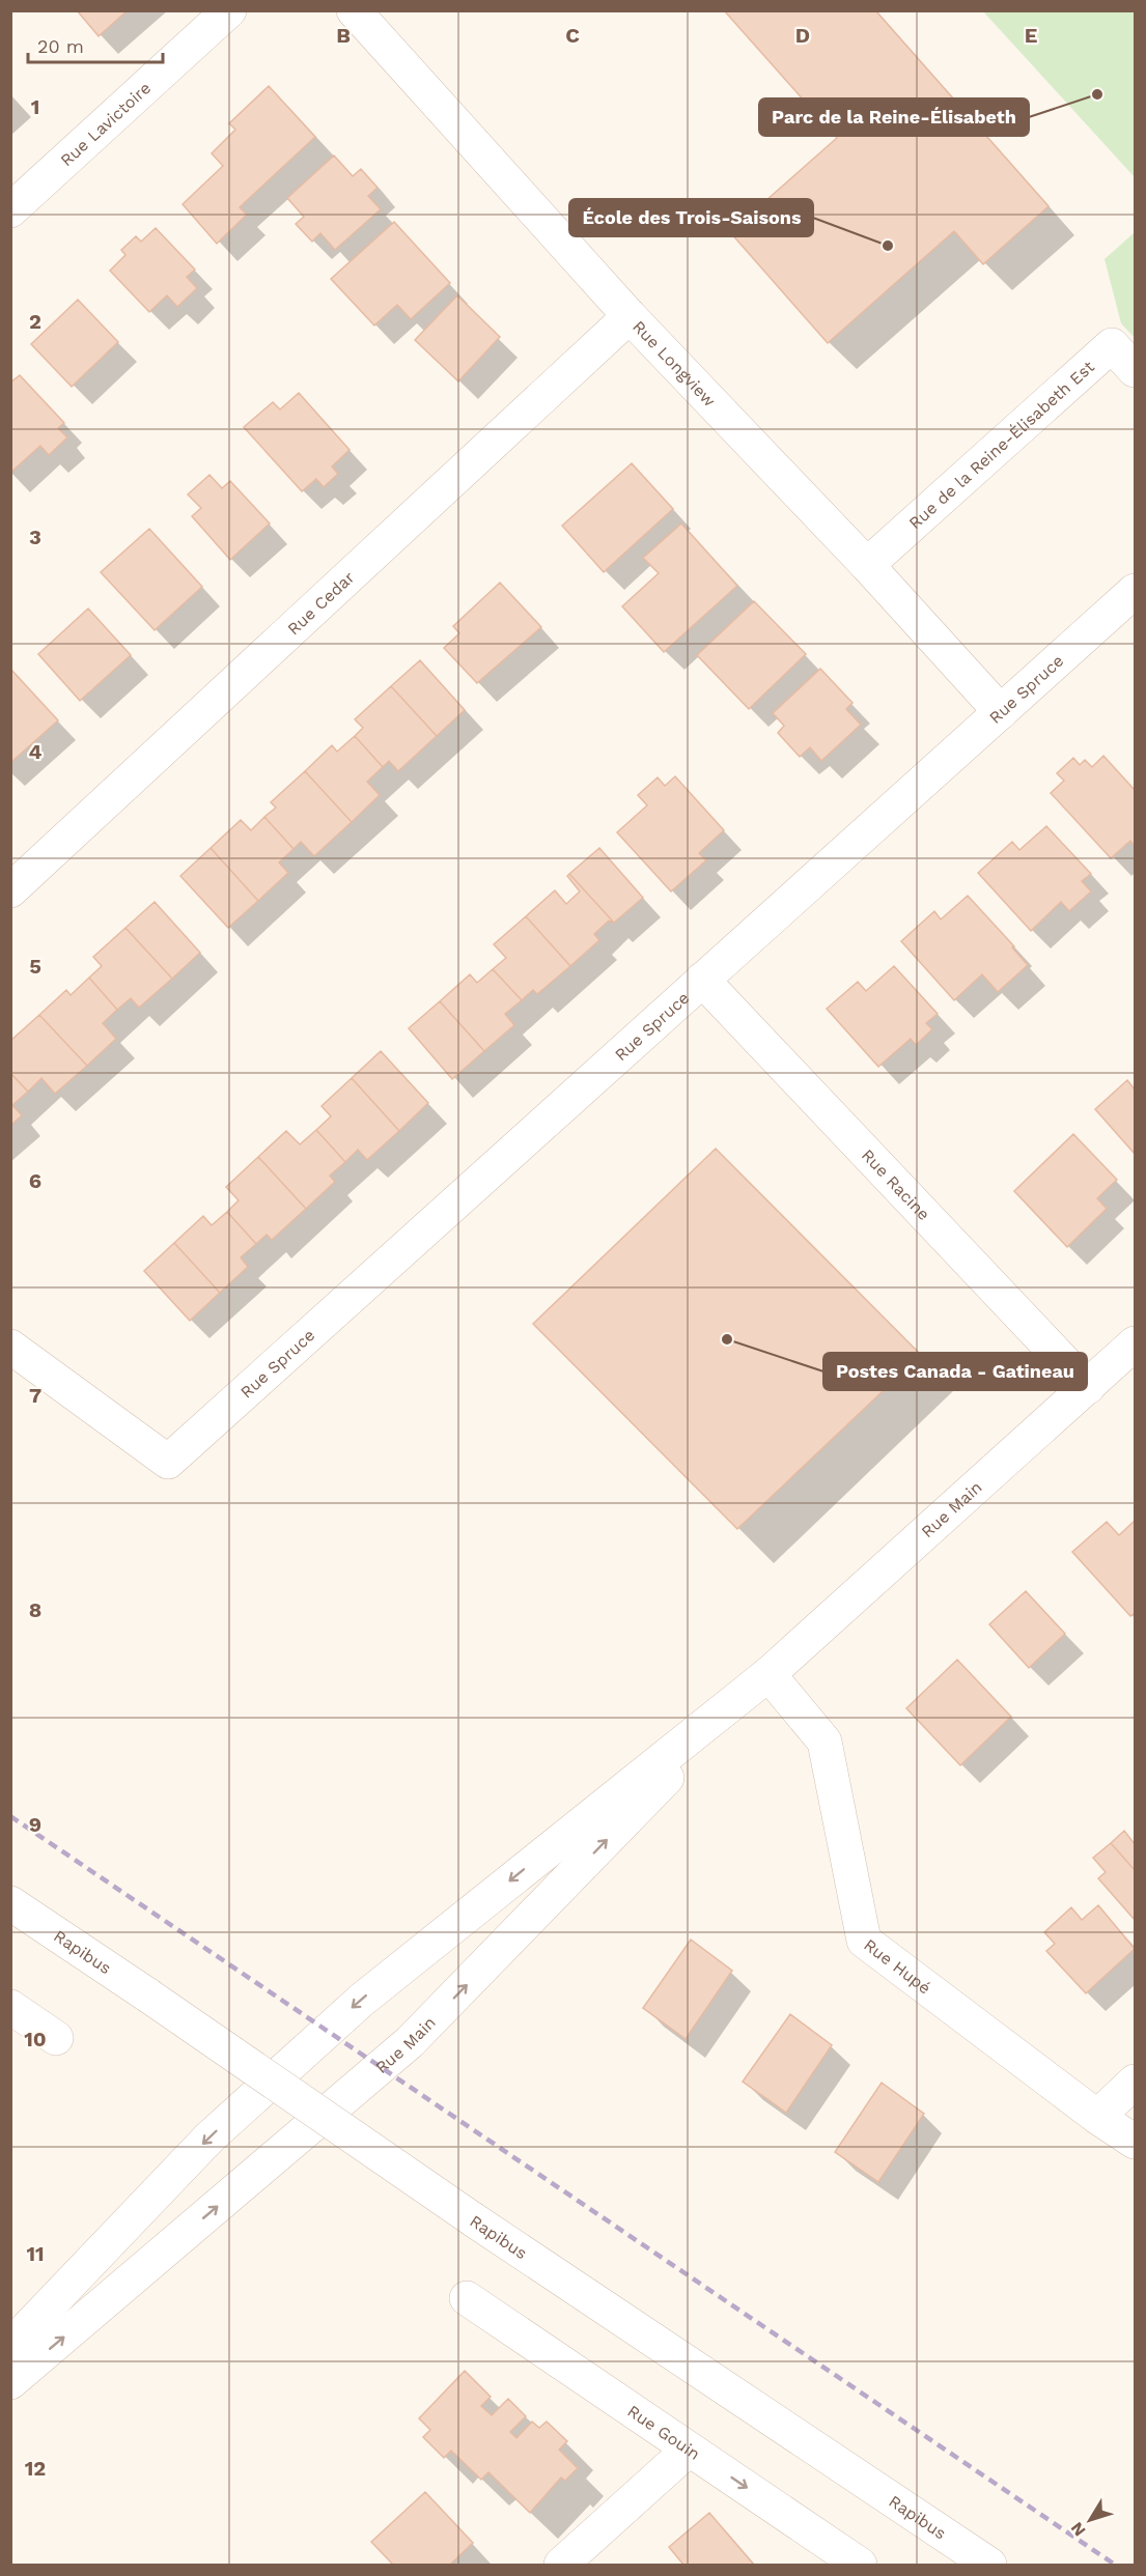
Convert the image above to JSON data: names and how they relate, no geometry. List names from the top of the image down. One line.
{"streets":{"street":["Rue Lavictoire","Rue Longview","Rue de la Reine-Élisabeth Est","Rue Cedar","Rue Spruce","Rue Racine","Rue Main","Rapibus","Rue Hupé","Rue Gouin"]},"crossings":[["Rue Longview","Rue de la Reine-Élisabeth Est"],["Rue Longview","Rue Cedar"],["Rue Longview","Rue Spruce"],["Rue Spruce","Rue Racine"],["Rue Racine","Rue Main"],["Rue Main","Rue Hupé"]],"one_way":["Rue Gouin"],"places":["Parc de la Reine-Élisabeth","École des Trois-Saisons","Postes Canada - Gatineau"],"scale_bar":"20 m","north":"bottom left","grid":{"columns":["B","C","D","E"],"rows":["1","2","3","4","5","6","7","8","9","10","11","12"]}}
